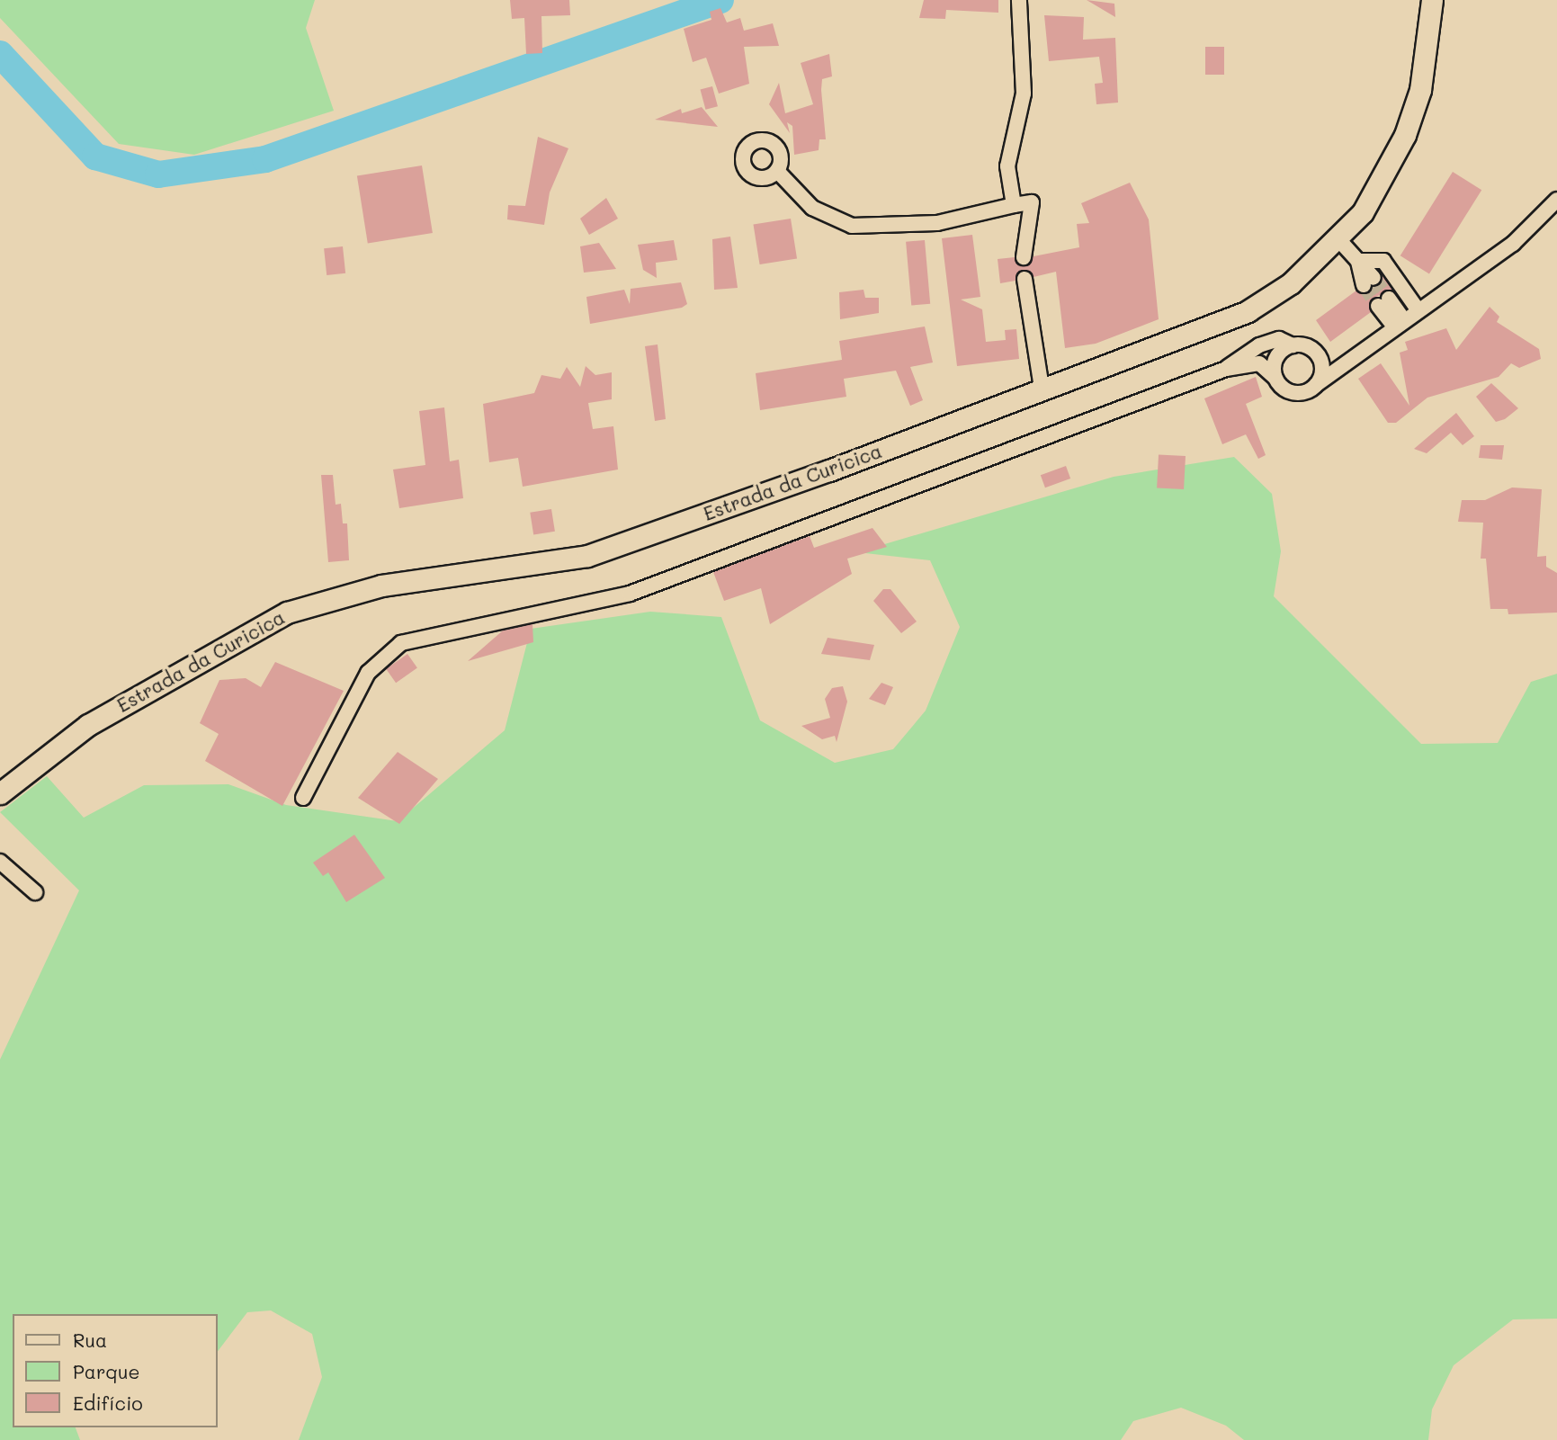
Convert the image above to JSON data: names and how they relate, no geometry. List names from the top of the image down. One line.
{"streets":{"street":["Estrada da Curicica"]},"legend":["Rua","Parque","Edifício"]}
